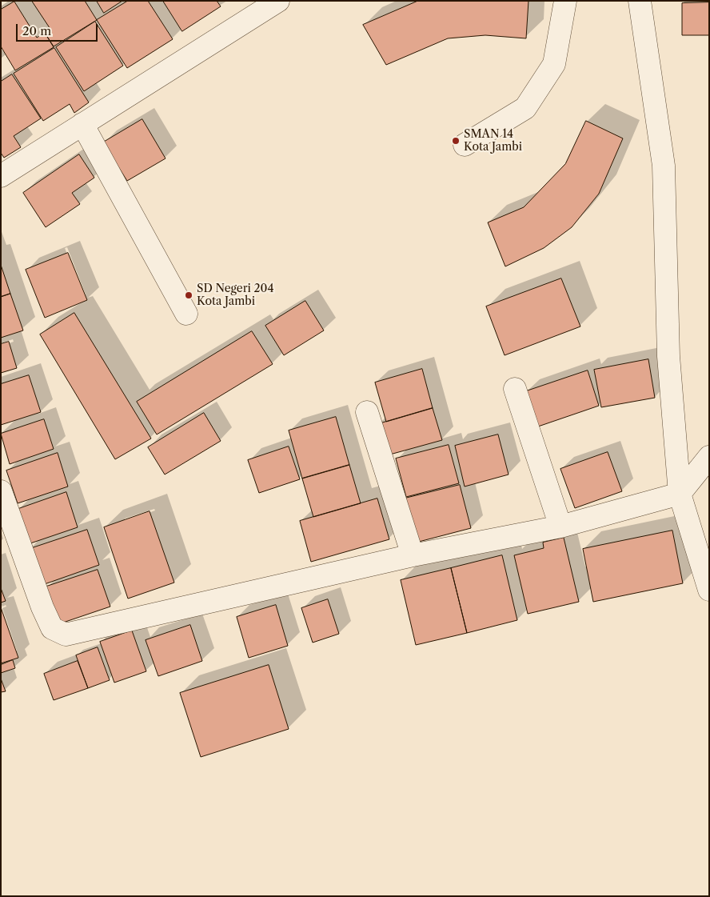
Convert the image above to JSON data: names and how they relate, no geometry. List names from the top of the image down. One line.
{"places":["SMAN 14 Kota Jambi","SD Negeri 204 Kota Jambi"],"scale_bar":"20 m"}
